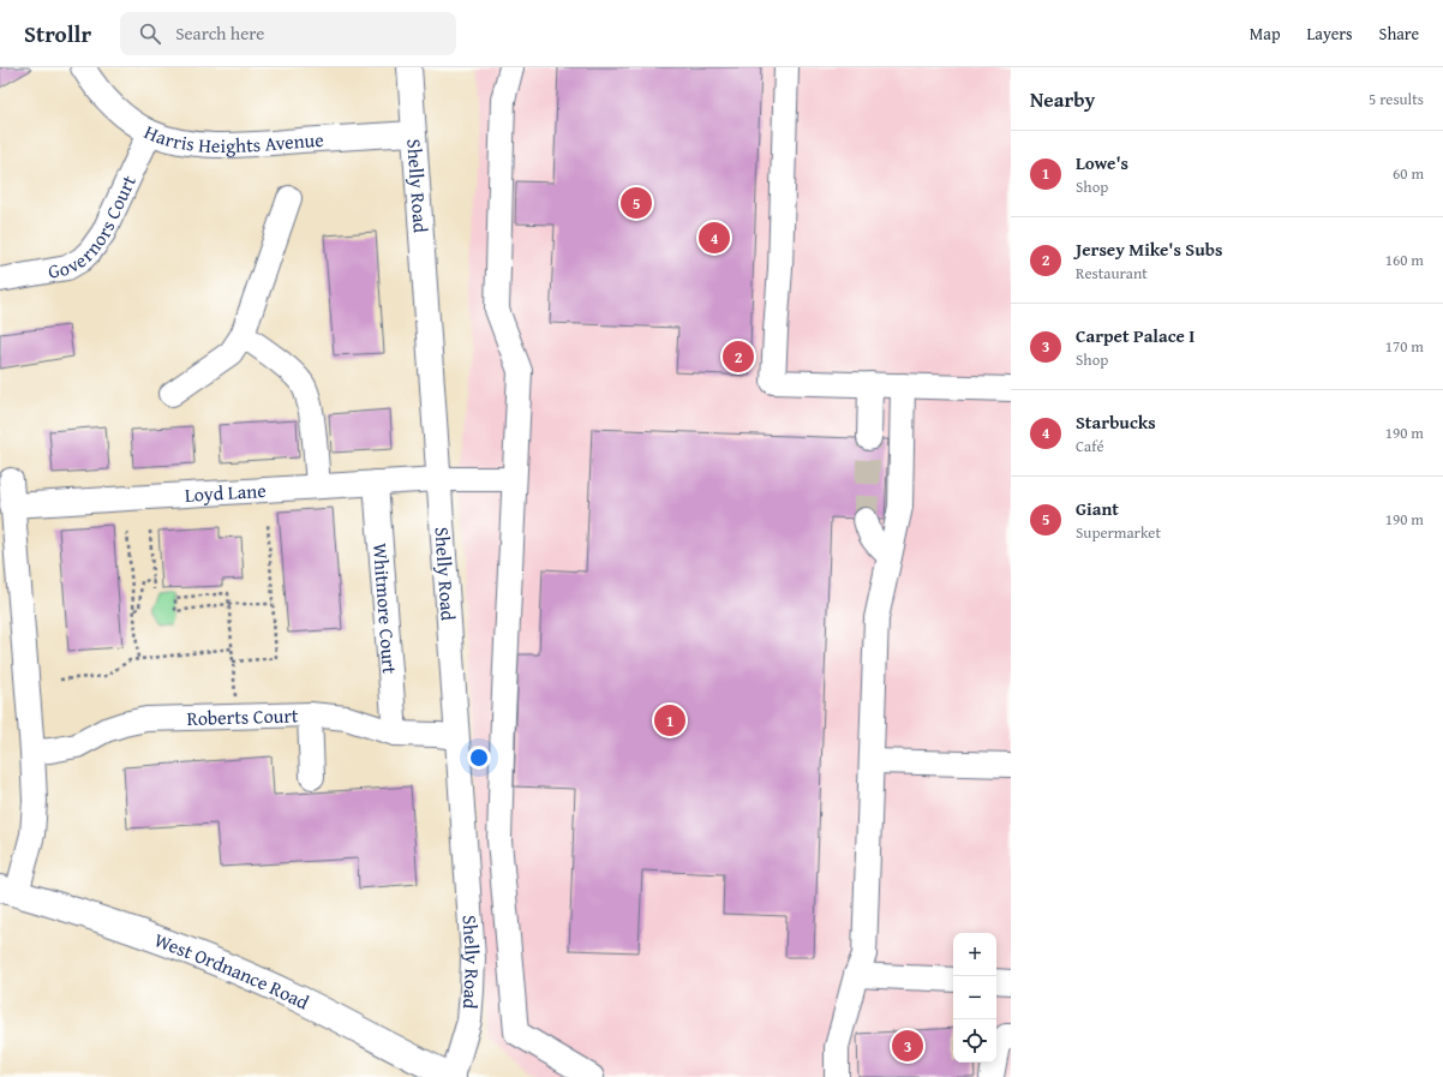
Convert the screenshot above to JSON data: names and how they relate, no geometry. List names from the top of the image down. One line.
{"streets":{"main road":["West Ordnance Road"],"street":["Harris Heights Avenue","Shelly Road","Governors Court","Loyd Lane","Whitmore Court","Roberts Court"]},"crossings":[["Harris Heights Avenue","Shelly Road"],["Harris Heights Avenue","Governors Court"],["Shelly Road","Loyd Lane"],["Shelly Road","Roberts Court"],["Shelly Road","West Ordnance Road"],["Loyd Lane","Whitmore Court"],["Whitmore Court","Roberts Court"]],"page":{"header":"Strollr","search":"Search here","nav":["Map","Layers","Share"],"heading":["Nearby","5 results"],"list":[{"mark":"1","name":"Lowe's","note":"Shop","value":"60 m"},{"mark":"2","name":"Jersey Mike's Subs","note":"Restaurant","value":"160 m"},{"mark":"3","name":"Carpet Palace I","note":"Shop","value":"170 m"},{"mark":"4","name":"Starbucks","note":"Café","value":"190 m"},{"mark":"5","name":"Giant","note":"Supermarket","value":"190 m"}],"pins":["5","4","2","1","3"],"map_buttons":["+","−"]}}
